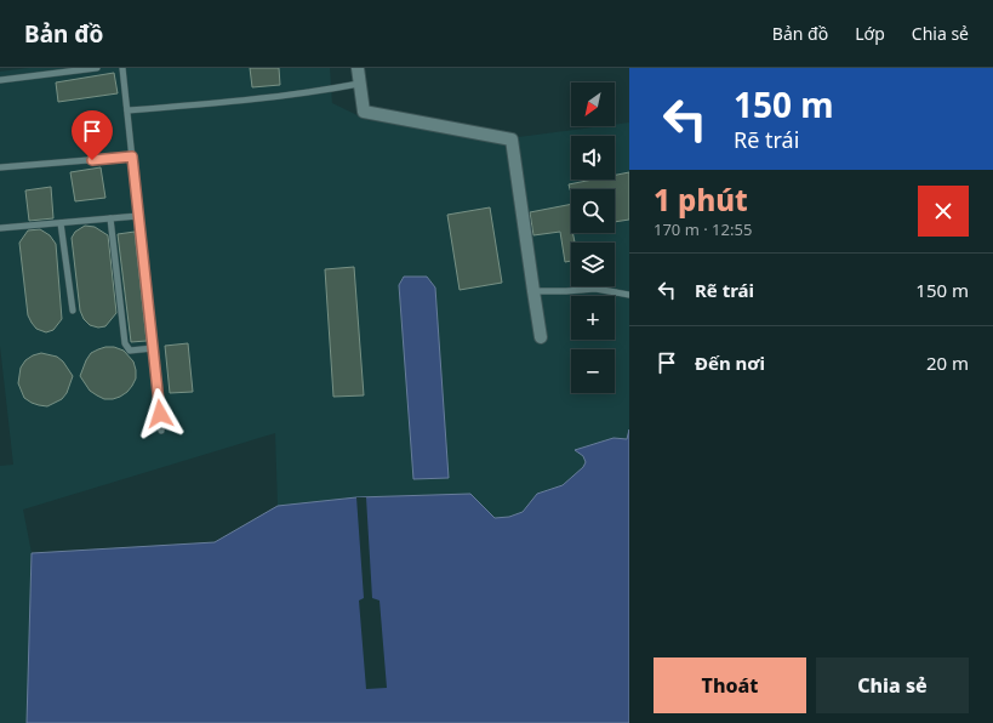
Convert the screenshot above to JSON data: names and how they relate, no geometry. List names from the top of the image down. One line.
{"north":"bottom left","page":{"header":"Bản đồ","nav":["Bản đồ","Lớp","Chia sẻ"],"turn":["150 m","Rẽ trái"],"map_buttons":["+","−"],"heading":["1 phút","170 m · 12:55"],"list":[{"name":"Rẽ trái","value":"150 m"},{"name":"Đến nơi","value":"20 m"}],"buttons":["Thoát","Chia sẻ"]}}
